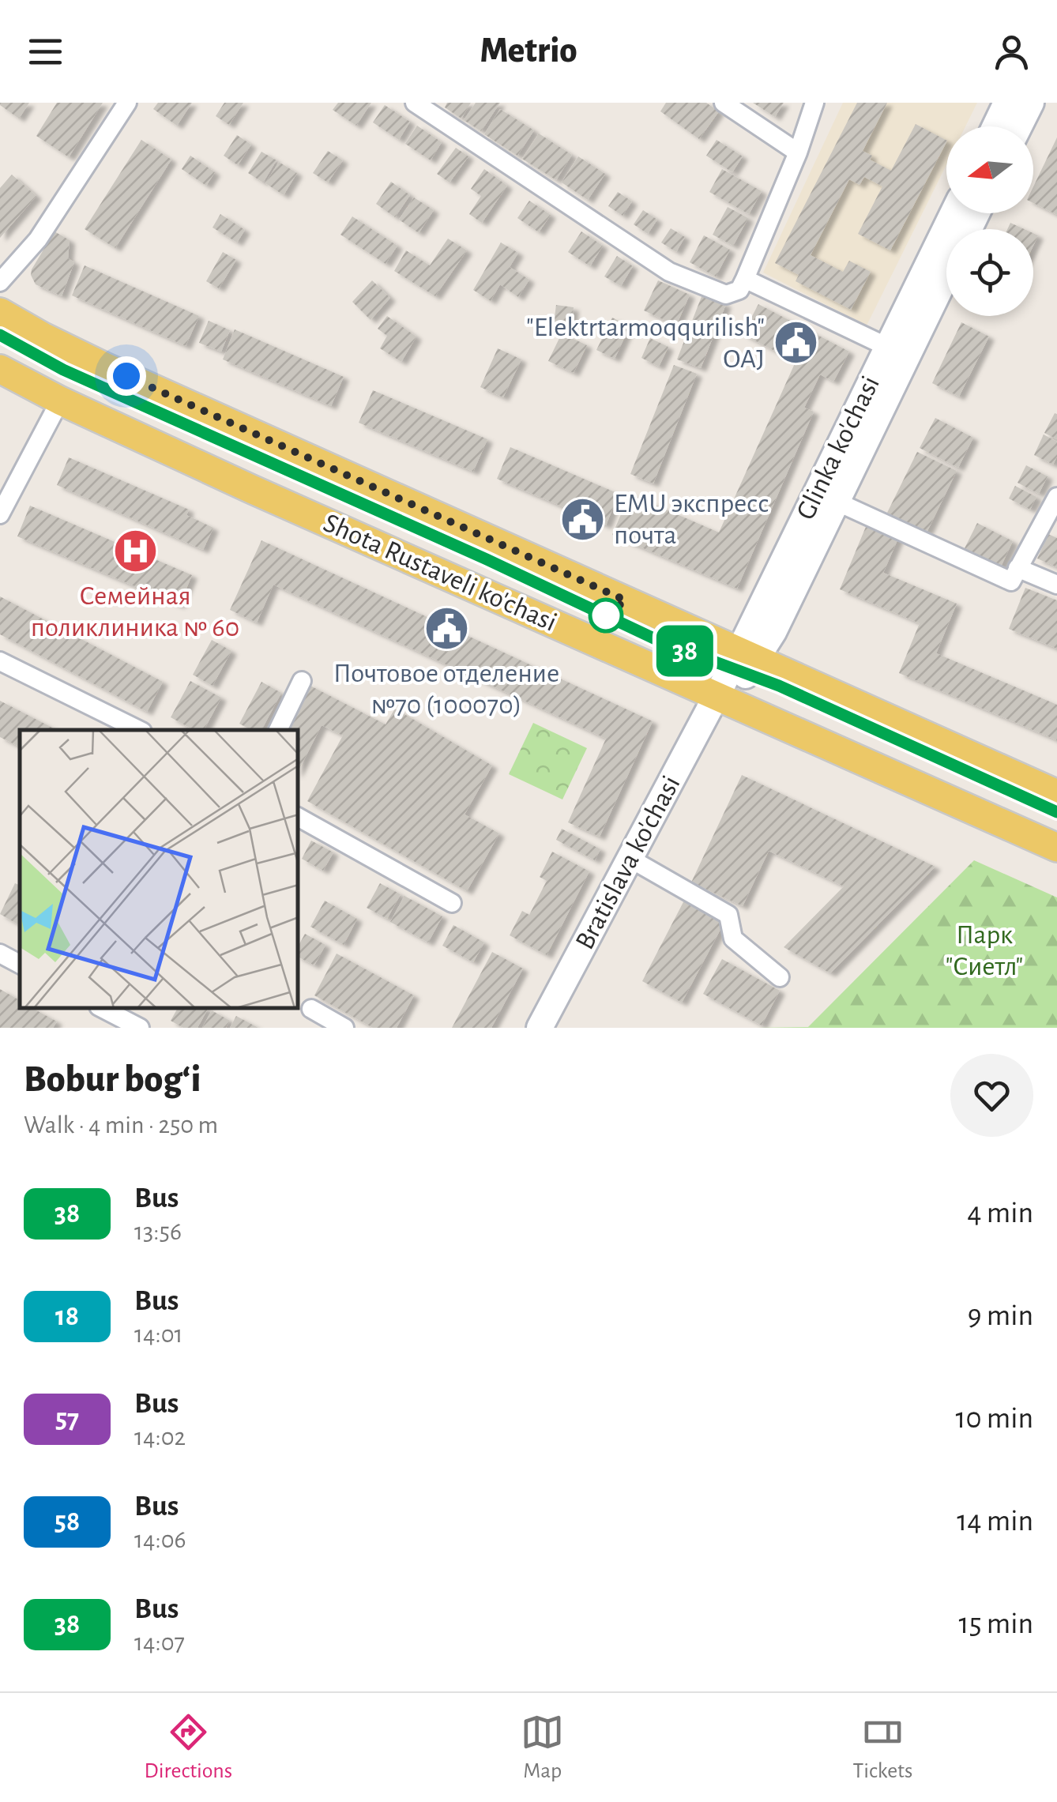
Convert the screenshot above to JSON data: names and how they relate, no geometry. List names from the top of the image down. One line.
{"streets":{"main road":["Glinka ko'chasi","Shota Rustaveli ko'chasi","Bratislava ko'chasi"]},"crossings":[["Glinka ko'chasi","Shota Rustaveli ko'chasi"],["Glinka ko'chasi","Bratislava ko'chasi"],["Shota Rustaveli ko'chasi","Bratislava ko'chasi"]],"parks":["Парк \"Сиетл\""],"places":{"public building":["\"Elektrtarmoqqurilish\" OAJ","EMU экспресс почта","Почтовое отделение №70 (100070)"],"hospital":["Семейная поликлиника № 60"]},"lines":["bus line 38"],"north":"left","page":{"header":"Metrio","on_map":"38","heading":["Bobur bogʻi","Walk · 4 min · 250 m"],"list":[{"mark":"38","name":"Bus","note":"13:56","value":"4 min"},{"mark":"18","name":"Bus","note":"14:01","value":"9 min"},{"mark":"57","name":"Bus","note":"14:02","value":"10 min"},{"mark":"58","name":"Bus","note":"14:06","value":"14 min"},{"mark":"38","name":"Bus","note":"14:07","value":"15 min"}],"tabs":["Directions","Map","Tickets"]}}
